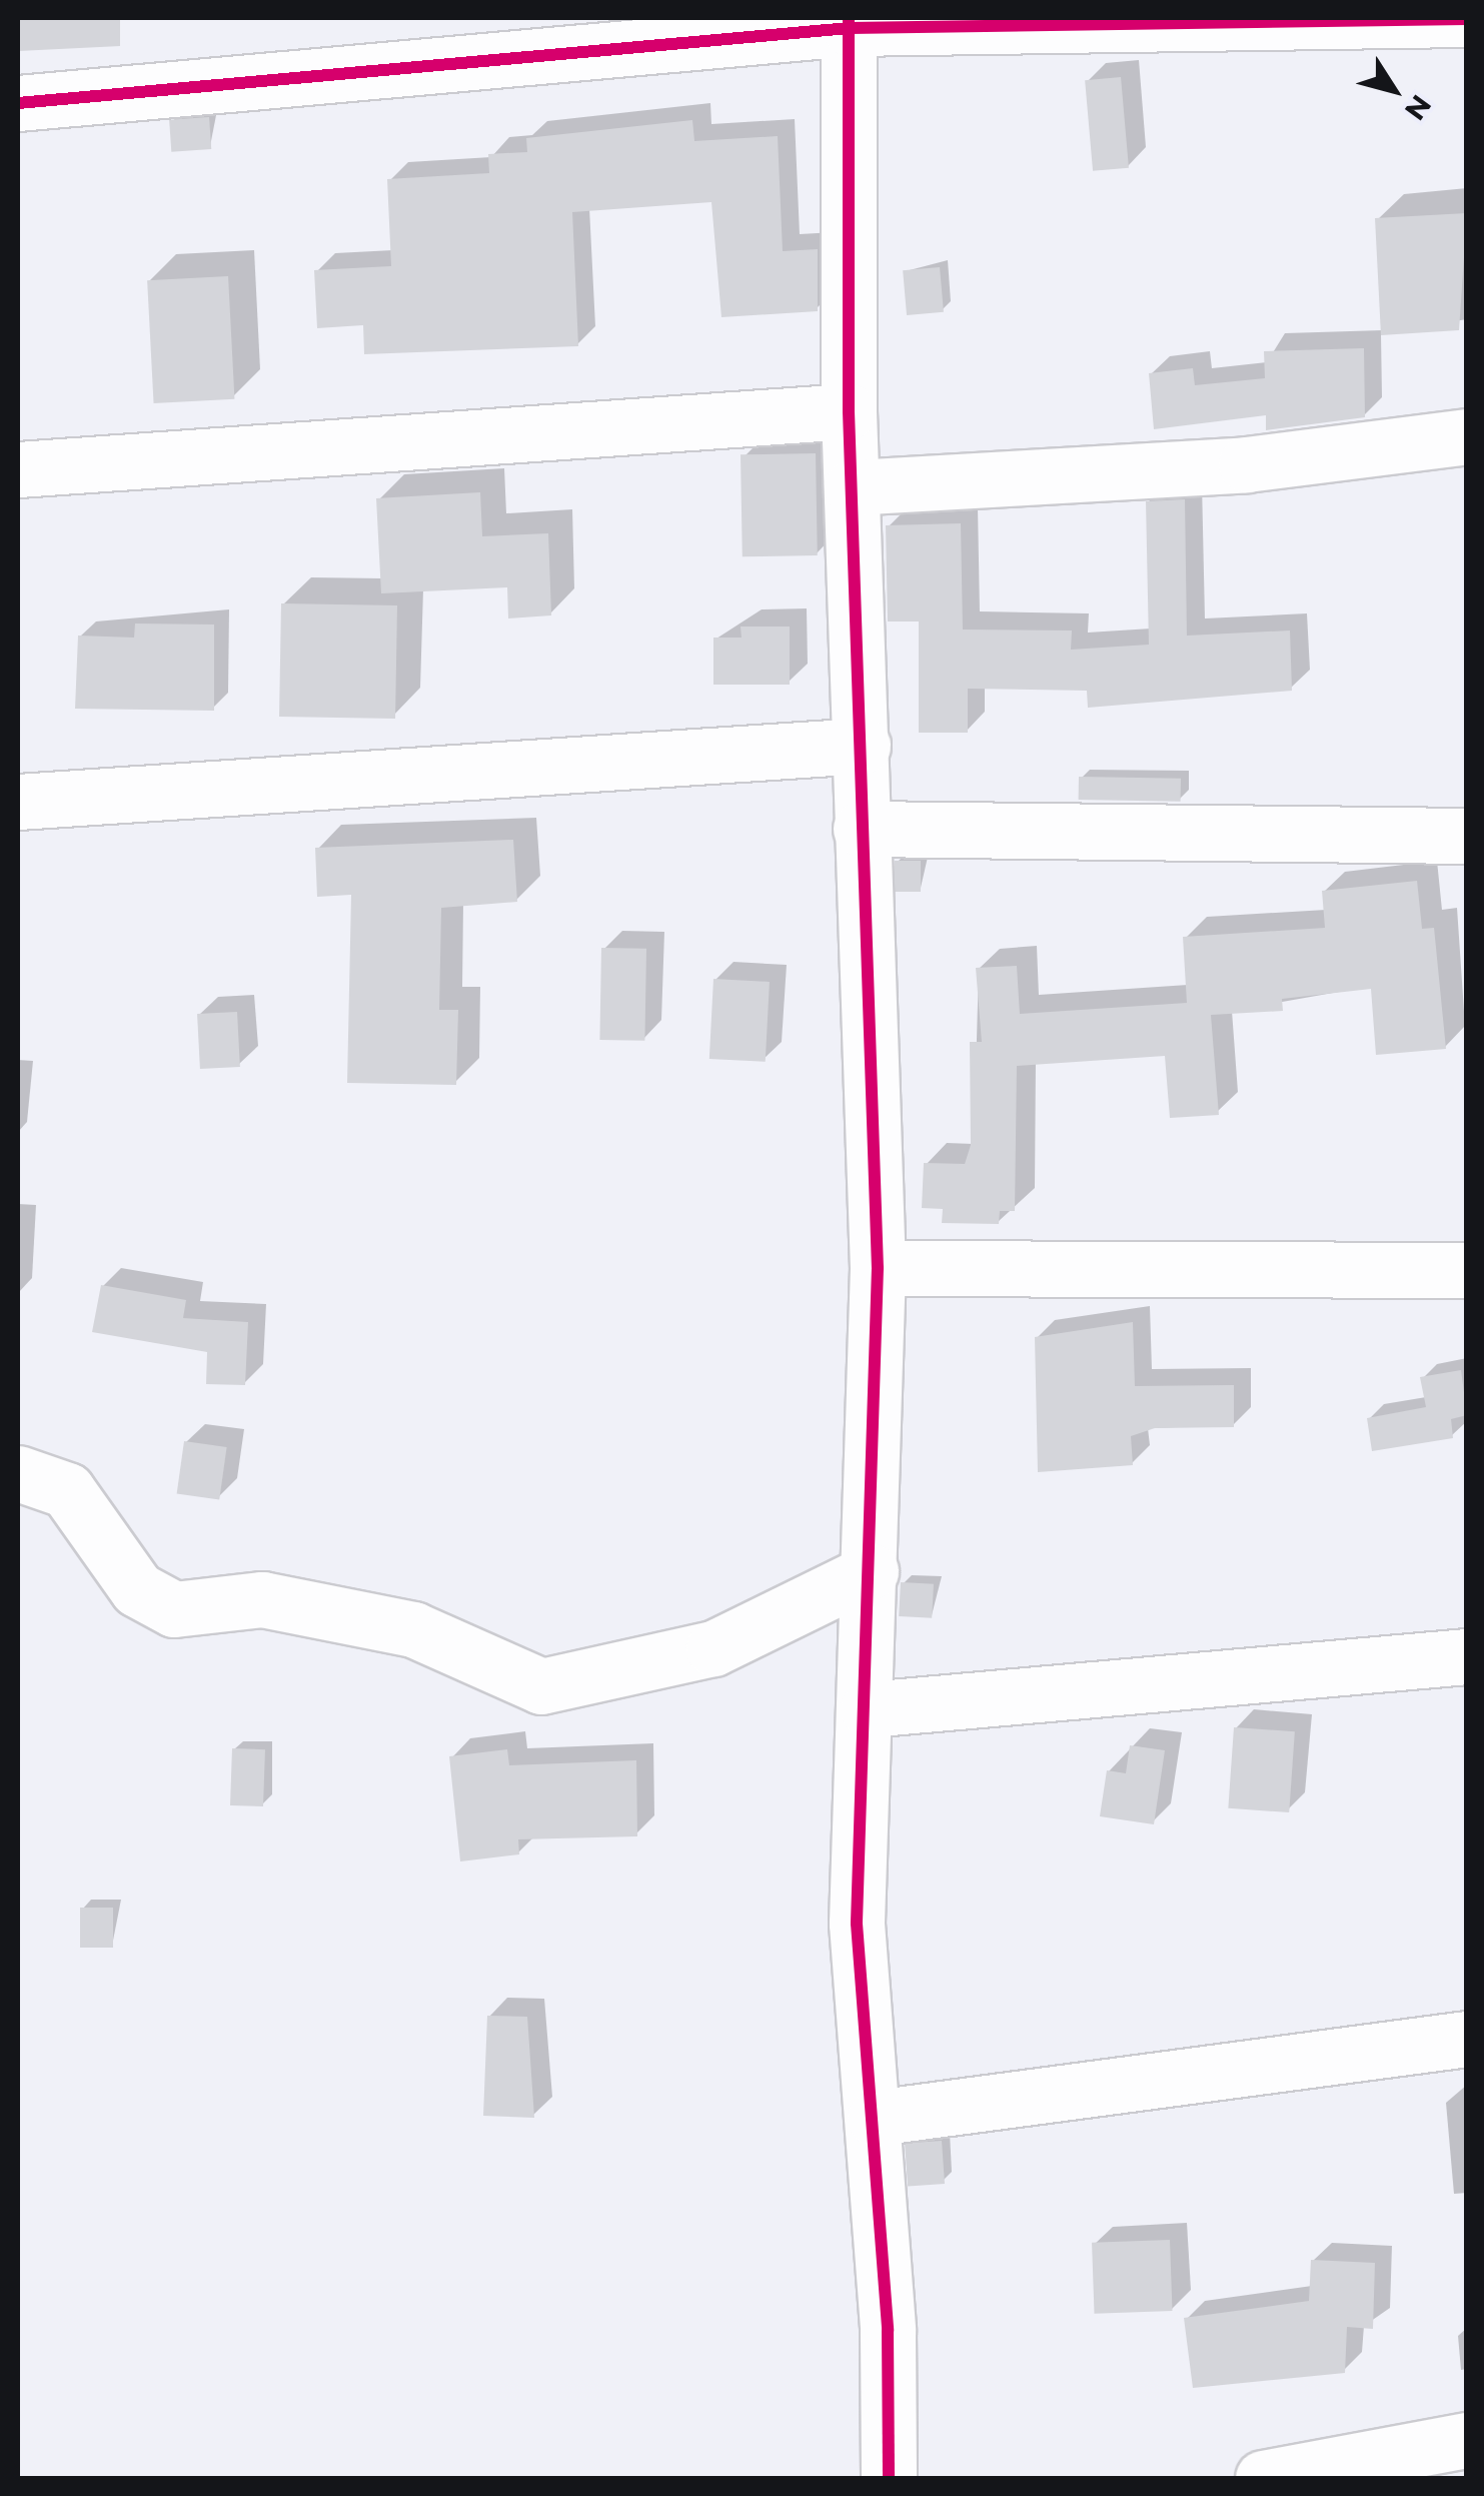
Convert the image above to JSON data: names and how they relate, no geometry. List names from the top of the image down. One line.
{"north":"bottom right"}
